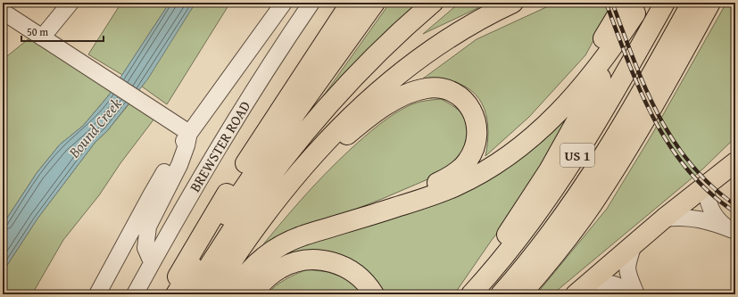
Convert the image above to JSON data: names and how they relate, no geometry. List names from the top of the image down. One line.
{"streets":{"highway":["US 1"],"street":["BREWSTER ROAD"]},"water":["Bound Creek"],"scale_bar":"50 m"}
